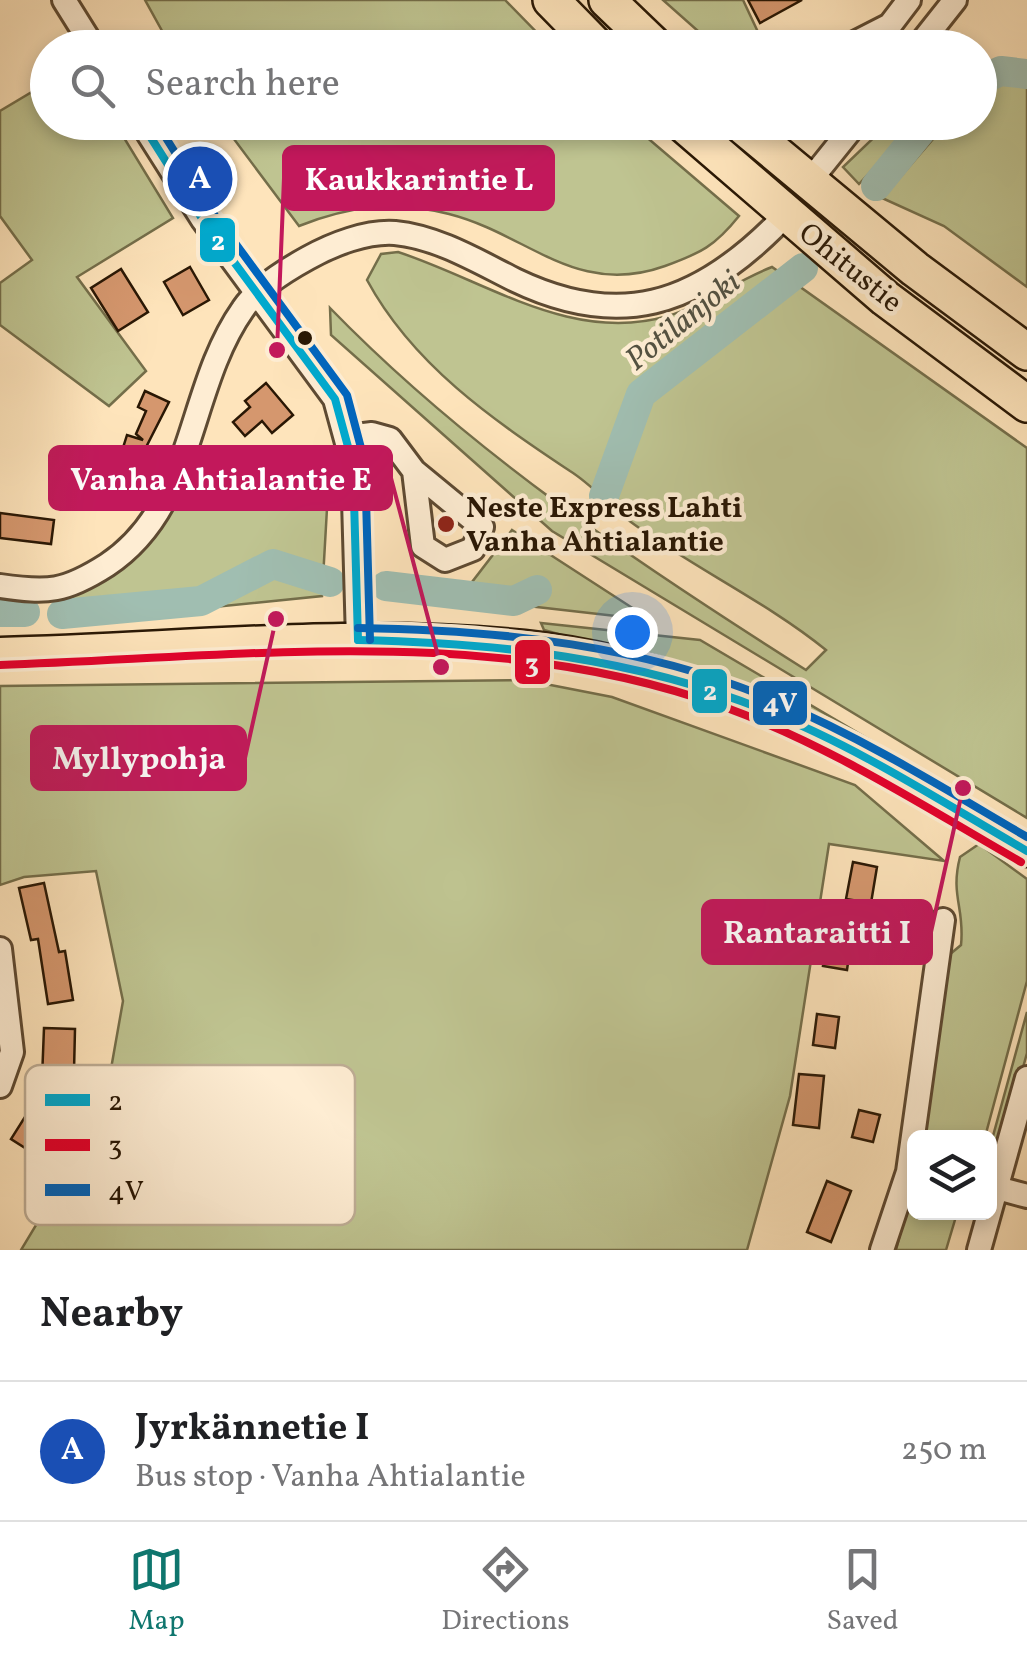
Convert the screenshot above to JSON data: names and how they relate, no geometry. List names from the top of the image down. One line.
{"streets":{"highway":["Ohitustie"]},"water":["Potilanjoki"],"places":["Kaukkarintie L","Neste Express Lahti Vanha Ahtialantie","Myllypohja","Vanha Ahtialantie E","Rantaraitti I"],"lines":["transit line 2","transit line 4V","transit line 3"],"legend":["2","3","4V"],"page":{"search":"Search here","pins":"A","heading":"Nearby","list":[{"mark":"A","name":"Jyrkännetie I","note":"Bus stop · Vanha Ahtialantie","value":"250 m"}],"nav":["Map","Directions","Saved"]}}
